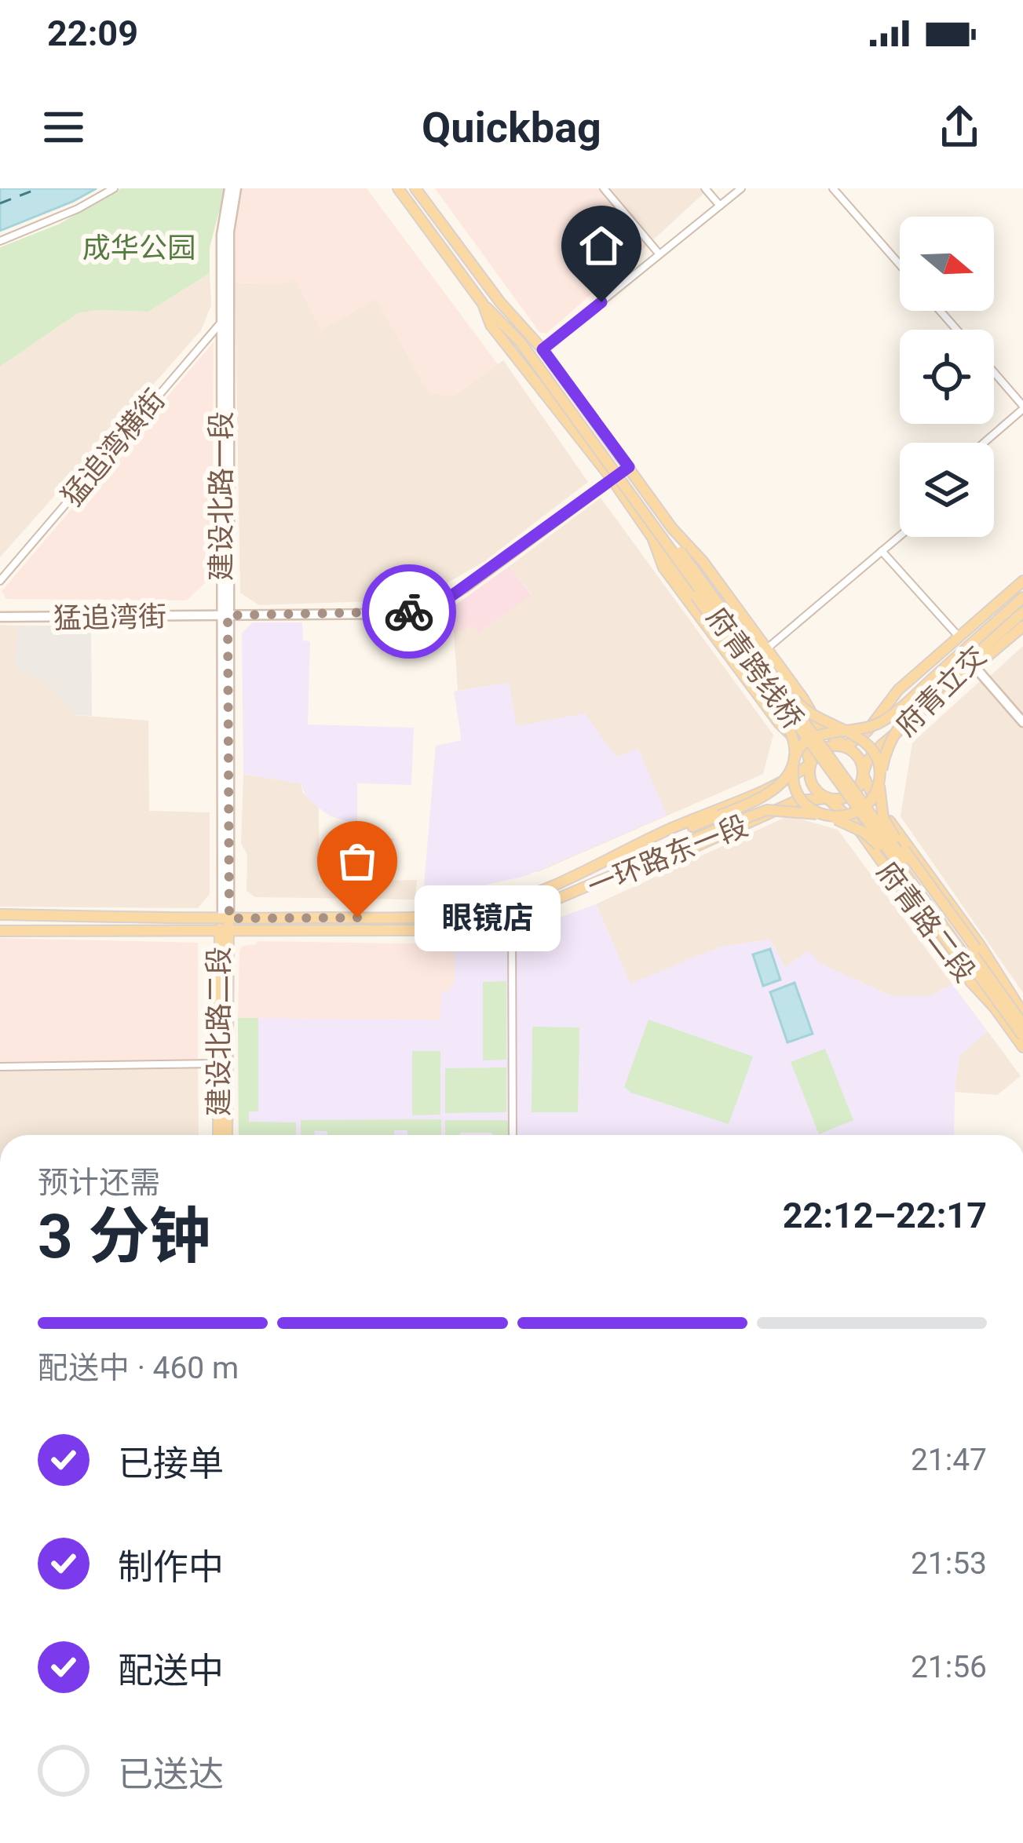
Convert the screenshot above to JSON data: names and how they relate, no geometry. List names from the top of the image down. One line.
{"streets":{"main road":["建设北路一段","猛追湾街","府青跨线桥","府青立交","一环路东一段","府青路二段","建设北路二段"],"street":["猛追湾横街"]},"crossings":[["猛追湾横街","建设北路一段"],["建设北路一段","猛追湾街"],["建设北路一段","一环路东一段"],["建设北路一段","建设北路二段"],["府青立交","一环路东一段"],["府青立交","府青路二段"],["一环路东一段","府青路二段"],["一环路东一段","建设北路二段"]],"parks":["成华公园"],"places":["眼镜店"],"north":"right","page":{"status":"22:09","header":"Quickbag","bubble":"眼镜店","heading":["3 分钟","预计还需","22:12–22:17"],"bar":"配送中 · 460 m","list":[["已接单","21:47"],["制作中","21:53"],["配送中","21:56"],"已送达"]}}
